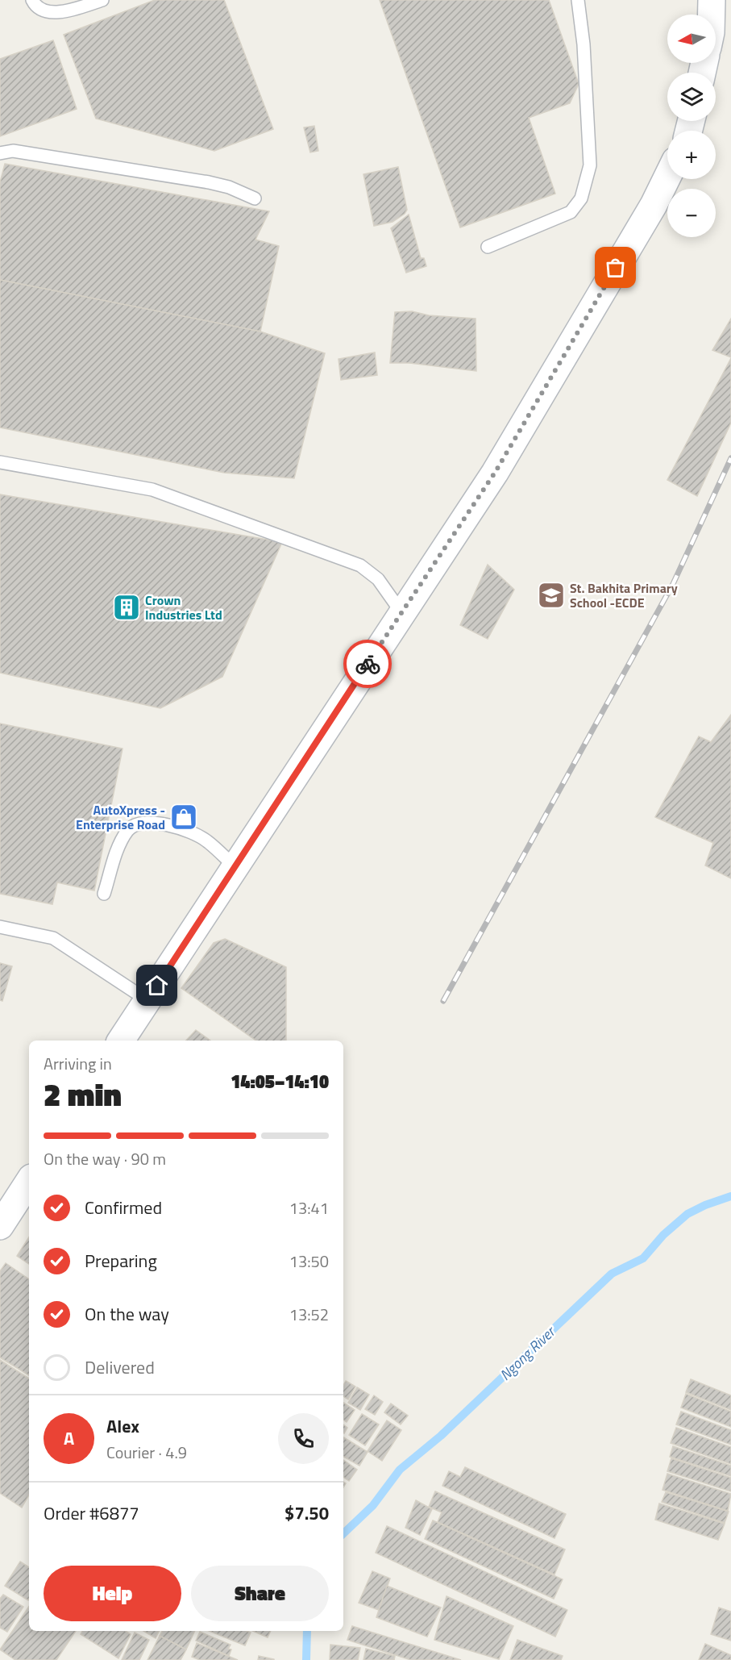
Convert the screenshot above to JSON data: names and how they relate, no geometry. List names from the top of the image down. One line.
{"water":["Ngong River"],"places":{"school or university":["St. Bakhita Primary School -ECDE"],"building":["Crown Industries Ltd"],"shop":["AutoXpress - Enterprise Road"]},"north":"left","page":{"map_buttons":["+","−"],"heading":["2 min","Arriving in","14:05–14:10"],"panel":["Alex","Courier · 4.9","Order #6877","$7.50"],"bar":"On the way · 90 m","list":[["Confirmed","13:41"],["Preparing","13:50"],["On the way","13:52"],"Delivered"],"round":"A","buttons":["Help","Share"]}}
